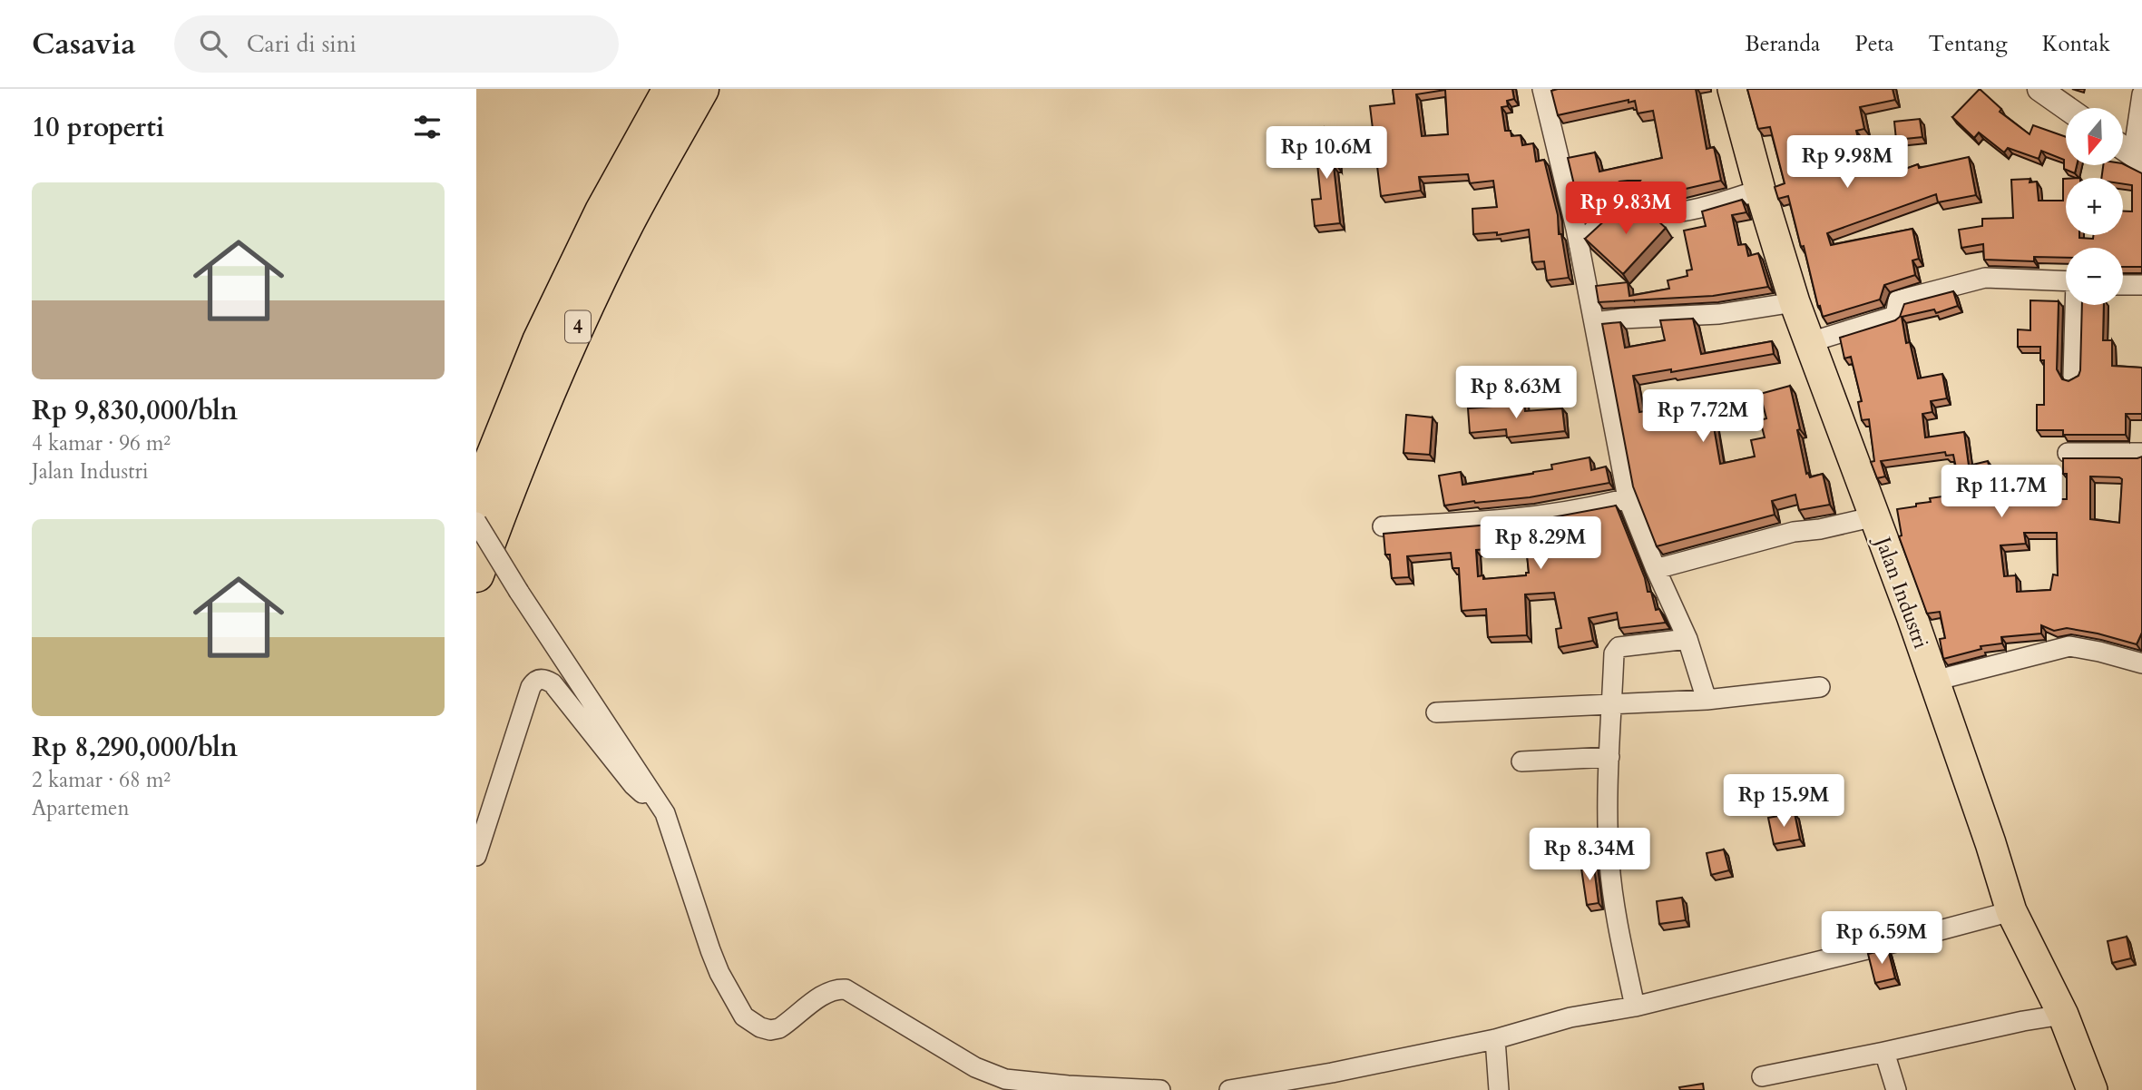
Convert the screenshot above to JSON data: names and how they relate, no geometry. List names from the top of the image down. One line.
{"streets":{"highway":["4"],"main road":["Jalan Industri"]},"north":"bottom","page":{"header":"Casavia","search":"Cari di sini","nav":["Beranda","Peta","Tentang","Kontak"],"heading":"10 properti","map_buttons":["+","−"],"price":["Rp 10.6M","Rp 9.98M","Rp 9.83M","Rp 8.63M","Rp 7.72M","Rp 11.7M","Rp 8.29M","Rp 15.9M","Rp 8.34M","Rp 6.59M"],"list":[{"name":"Rp 9,830,000/bln","note":"4 kamar · 96 m² · Jalan Industri"},{"name":"Rp 8,290,000/bln","note":"2 kamar · 68 m² · Apartemen"}]}}
